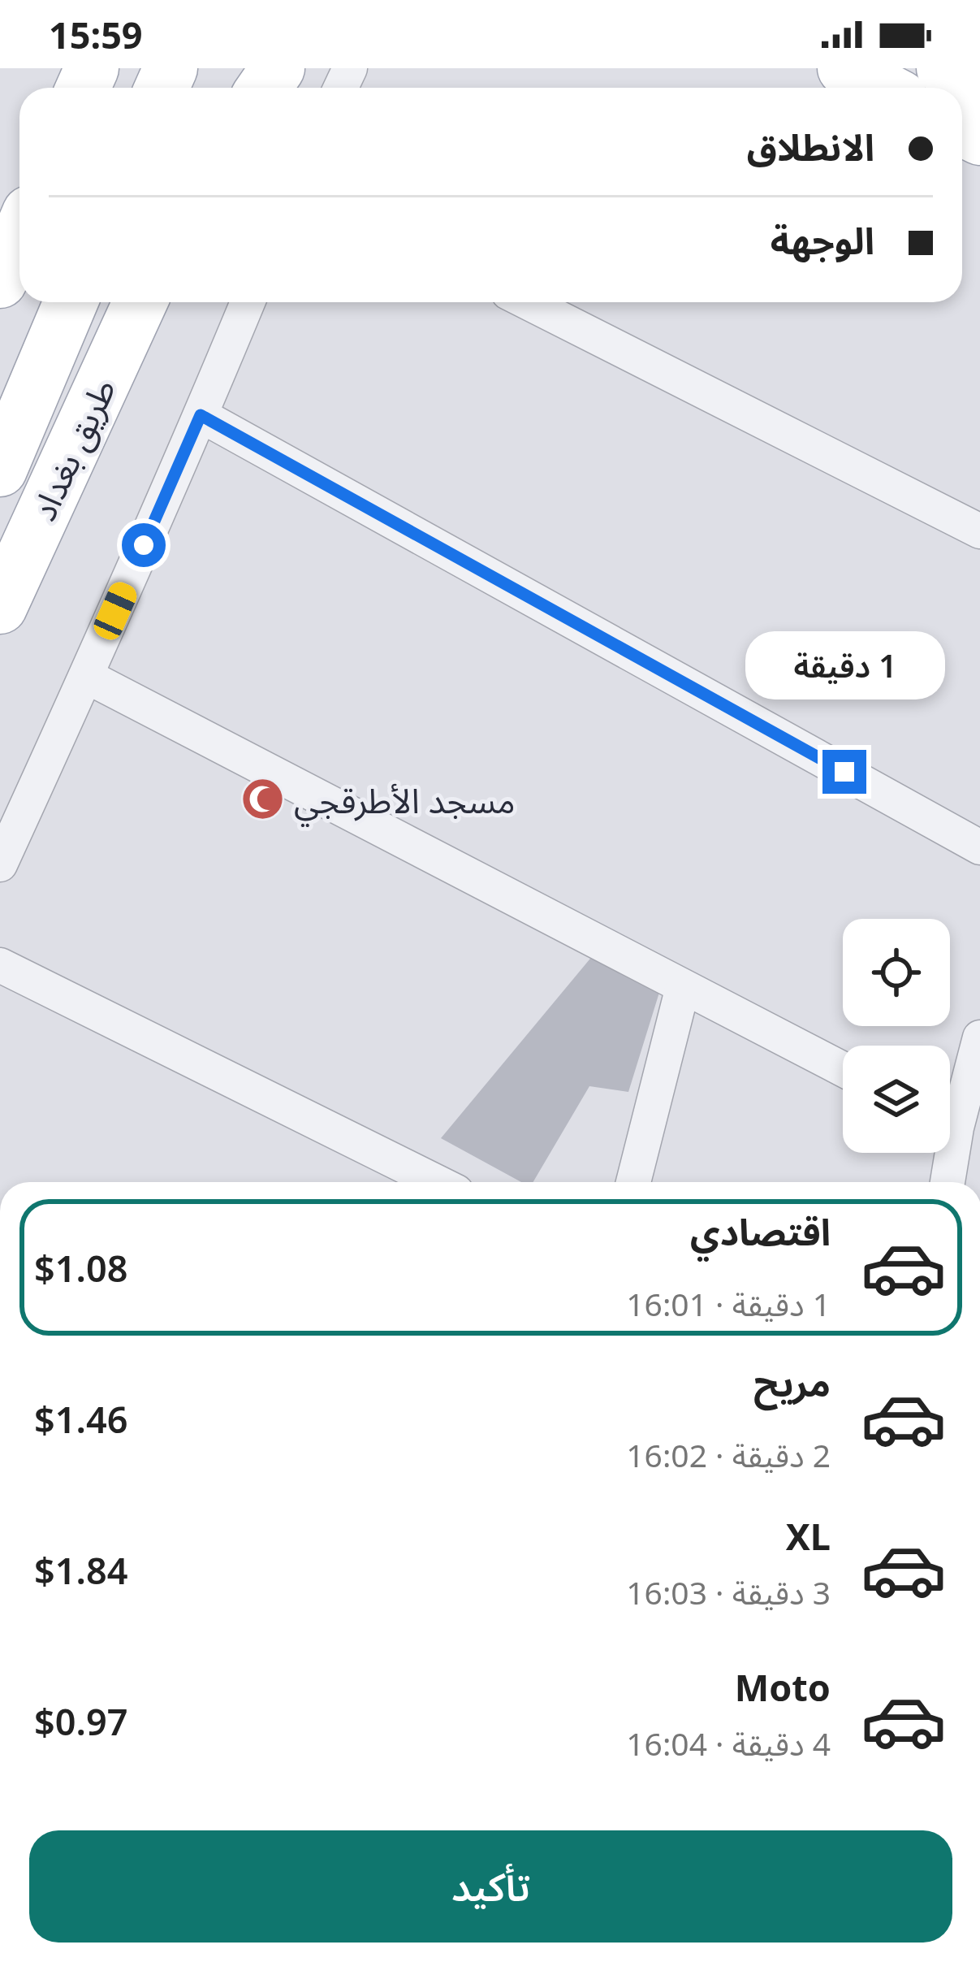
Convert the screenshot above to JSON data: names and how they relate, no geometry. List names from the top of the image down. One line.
{"streets":{"main road":["طريق بغداد"]},"places":{"mosque":["مسجد الأطرقجي"]},"page":{"status":"15:59","banner":["الانطلاق","الوجهة"],"bubble":"1 دقيقة","list":[{"name":"اقتصادي","note":"1 دقيقة · 16:01","value":"$1.08"},{"name":"مريح","note":"2 دقيقة · 16:02","value":"$1.46"},{"name":"XL","note":"3 دقيقة · 16:03","value":"$1.84"},{"name":"Moto","note":"4 دقيقة · 16:04","value":"$0.97"}],"buttons":"تأكيد"}}
